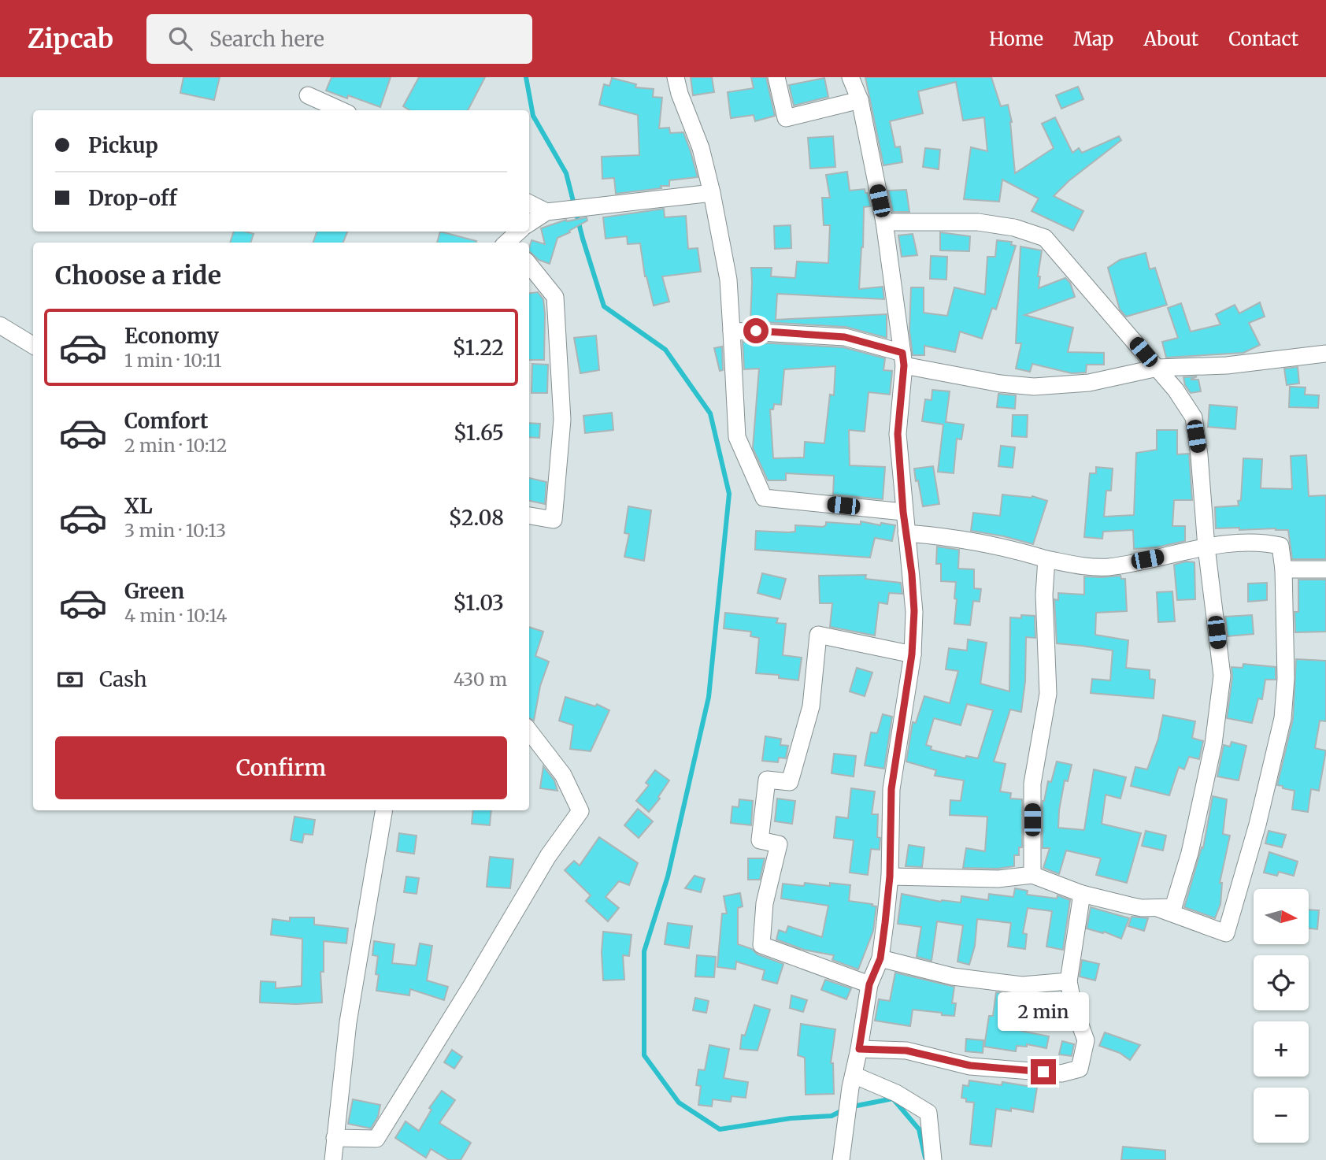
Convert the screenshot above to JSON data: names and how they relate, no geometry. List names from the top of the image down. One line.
{"north":"right","page":{"header":"Zipcab","search":"Search here","nav":["Home","Map","About","Contact"],"banner":["Pickup","Drop-off"],"heading":"Choose a ride","list":[{"name":"Economy","note":"1 min · 10:11","value":"$1.22"},{"name":"Comfort","note":"2 min · 10:12","value":"$1.65"},{"name":"XL","note":"3 min · 10:13","value":"$2.08"},{"name":"Green","note":"4 min · 10:14","value":"$1.03"}],"pay":["Cash","430 m"],"buttons":"Confirm","map_buttons":["+","−"],"bubble":"2 min"}}
